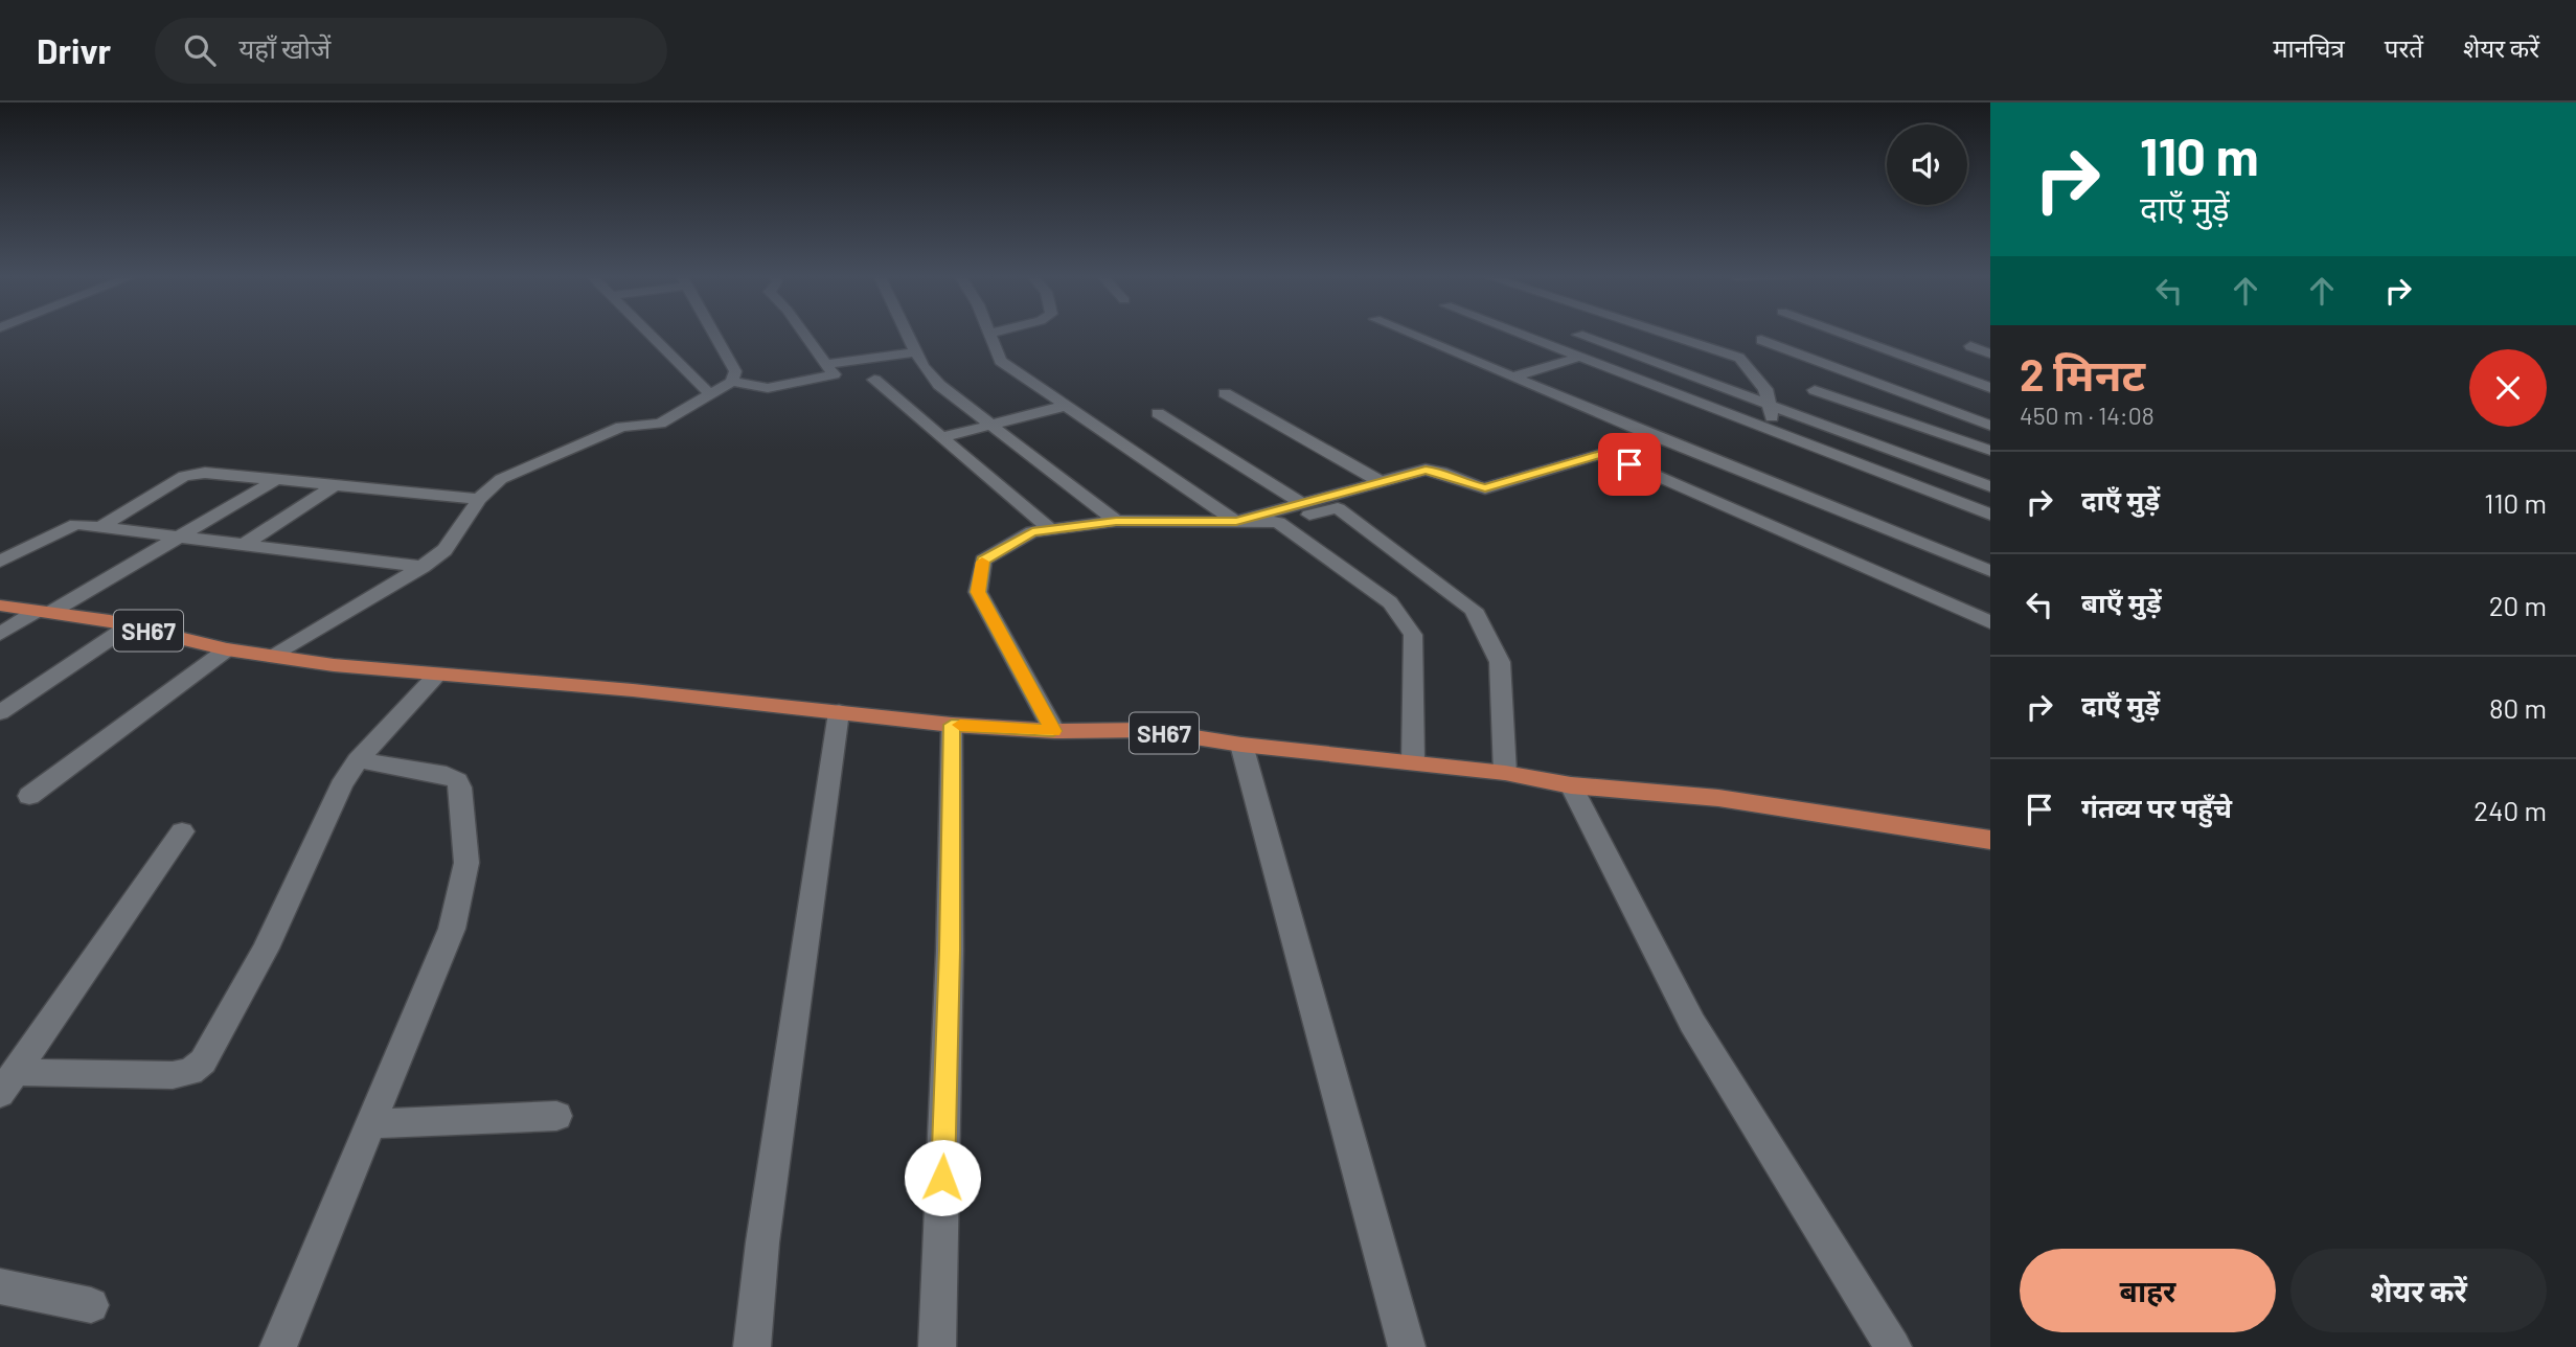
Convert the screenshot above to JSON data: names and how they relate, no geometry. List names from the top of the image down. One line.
{"streets":{"main road":["SH67"]},"page":{"header":"Drivr","search":"यहाँ खोजें","nav":["मानचित्र","परतें","शेयर करें"],"turn":["110 m","दाएँ मुड़ें"],"heading":["2 मिनट","450 m · 14:08"],"list":[{"name":"दाएँ मुड़ें","value":"110 m"},{"name":"बाएँ मुड़ें","value":"20 m"},{"name":"दाएँ मुड़ें","value":"80 m"},{"name":"गंतव्य पर पहुँचे","value":"240 m"}],"buttons":["बाहर","शेयर करें"]}}
